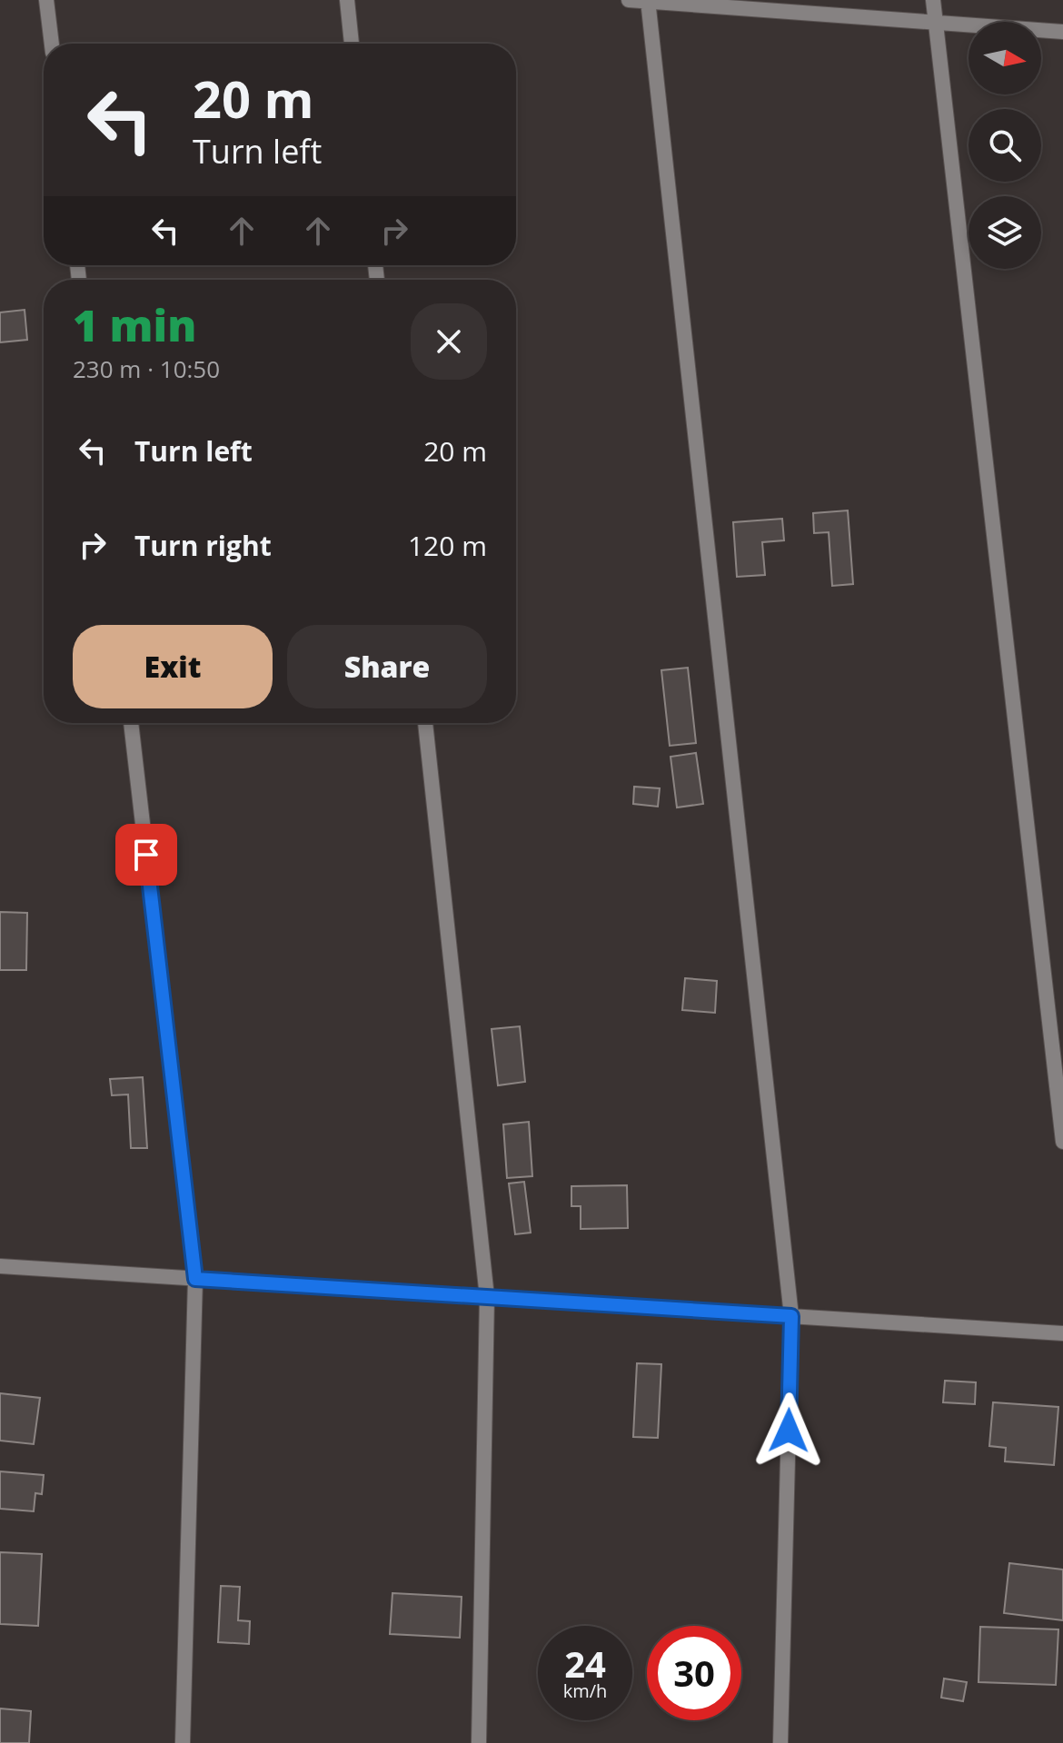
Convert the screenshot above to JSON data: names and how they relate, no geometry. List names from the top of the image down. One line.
{"north":"right","page":{"turn":["20 m","Turn left"],"heading":["1 min","230 m · 10:50"],"list":[{"name":"Turn left","value":"20 m"},{"name":"Turn right","value":"120 m"}],"buttons":["Exit","Share"],"speed":"24 km/h","limit":"30"}}
